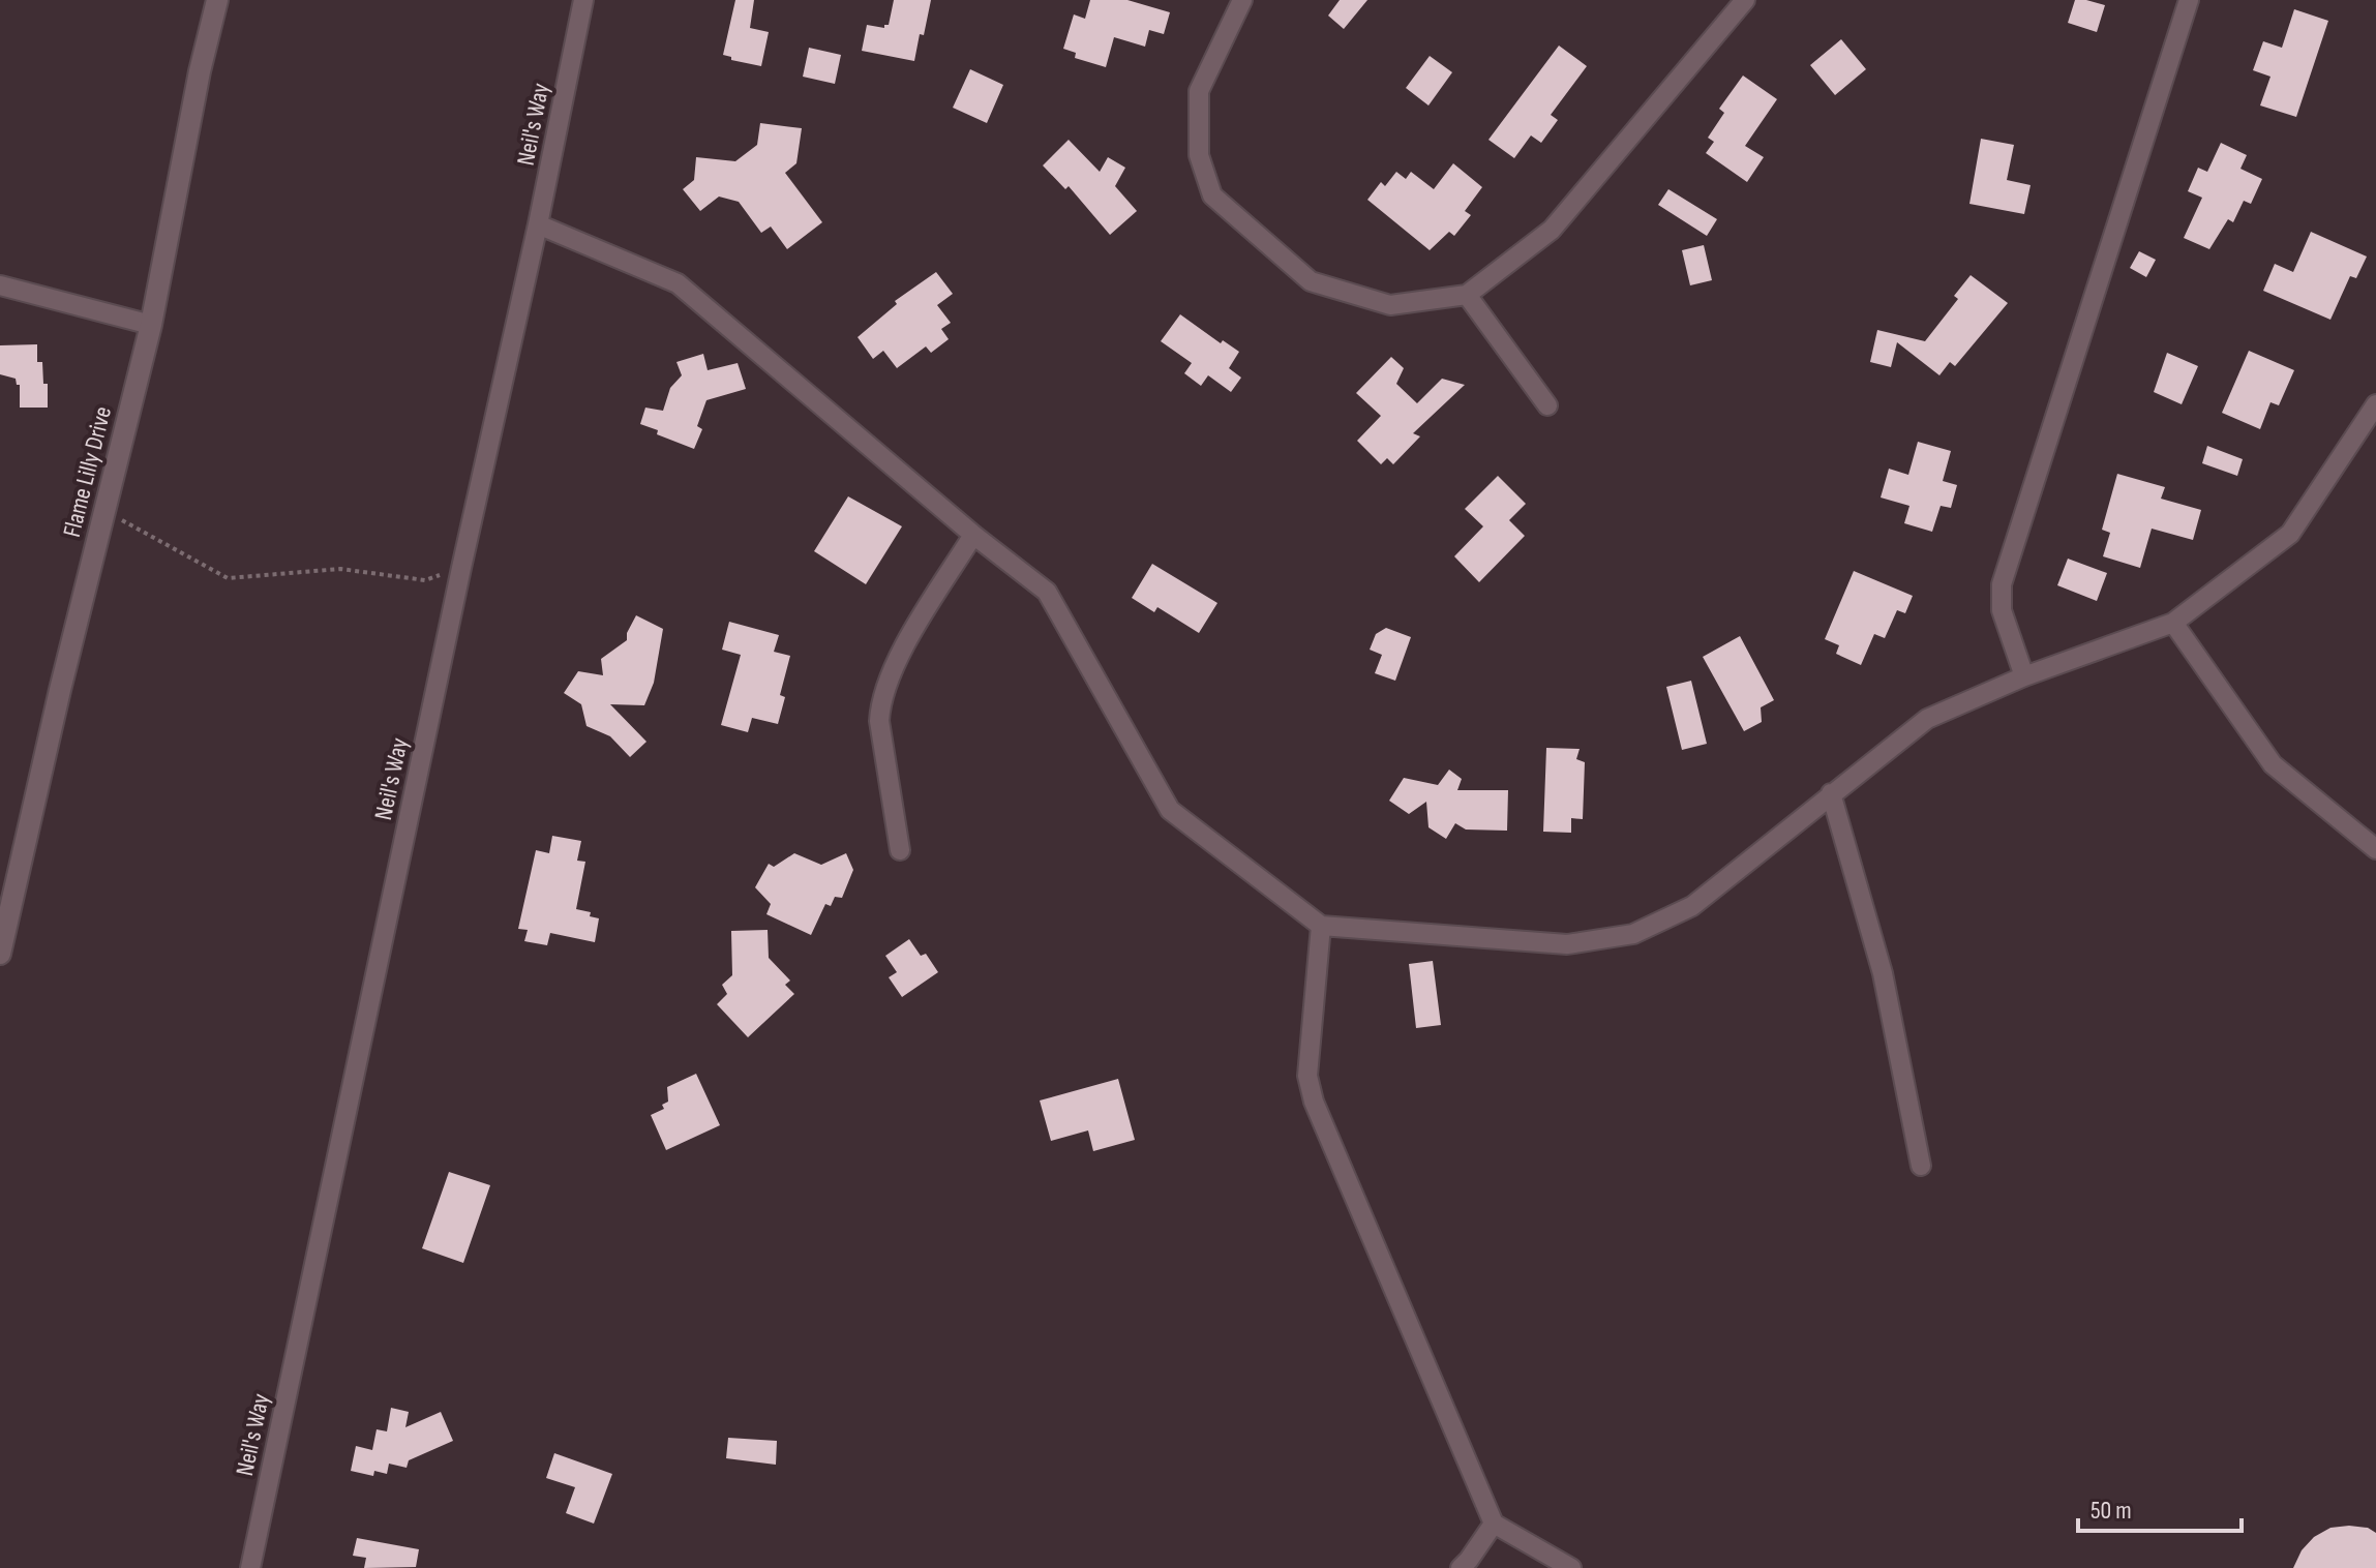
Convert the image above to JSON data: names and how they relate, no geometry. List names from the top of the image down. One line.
{"streets":{"street":["Neil's Way","Flame Lilly Drive"]},"scale_bar":"50 m"}
